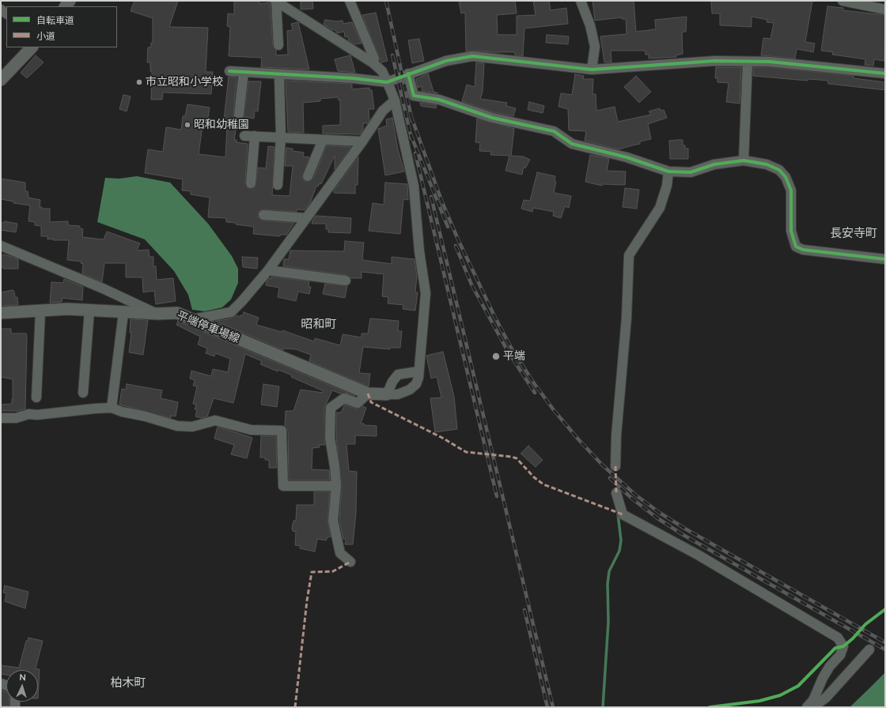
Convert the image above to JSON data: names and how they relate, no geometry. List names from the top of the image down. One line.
{"streets":{"main road":["平端停車場線"]},"districts":["長安寺町","昭和町","柏木町"],"places":["市立昭和小学校","昭和幼稚園","平端"],"legend":["自転車道","小道"],"north":"top"}
